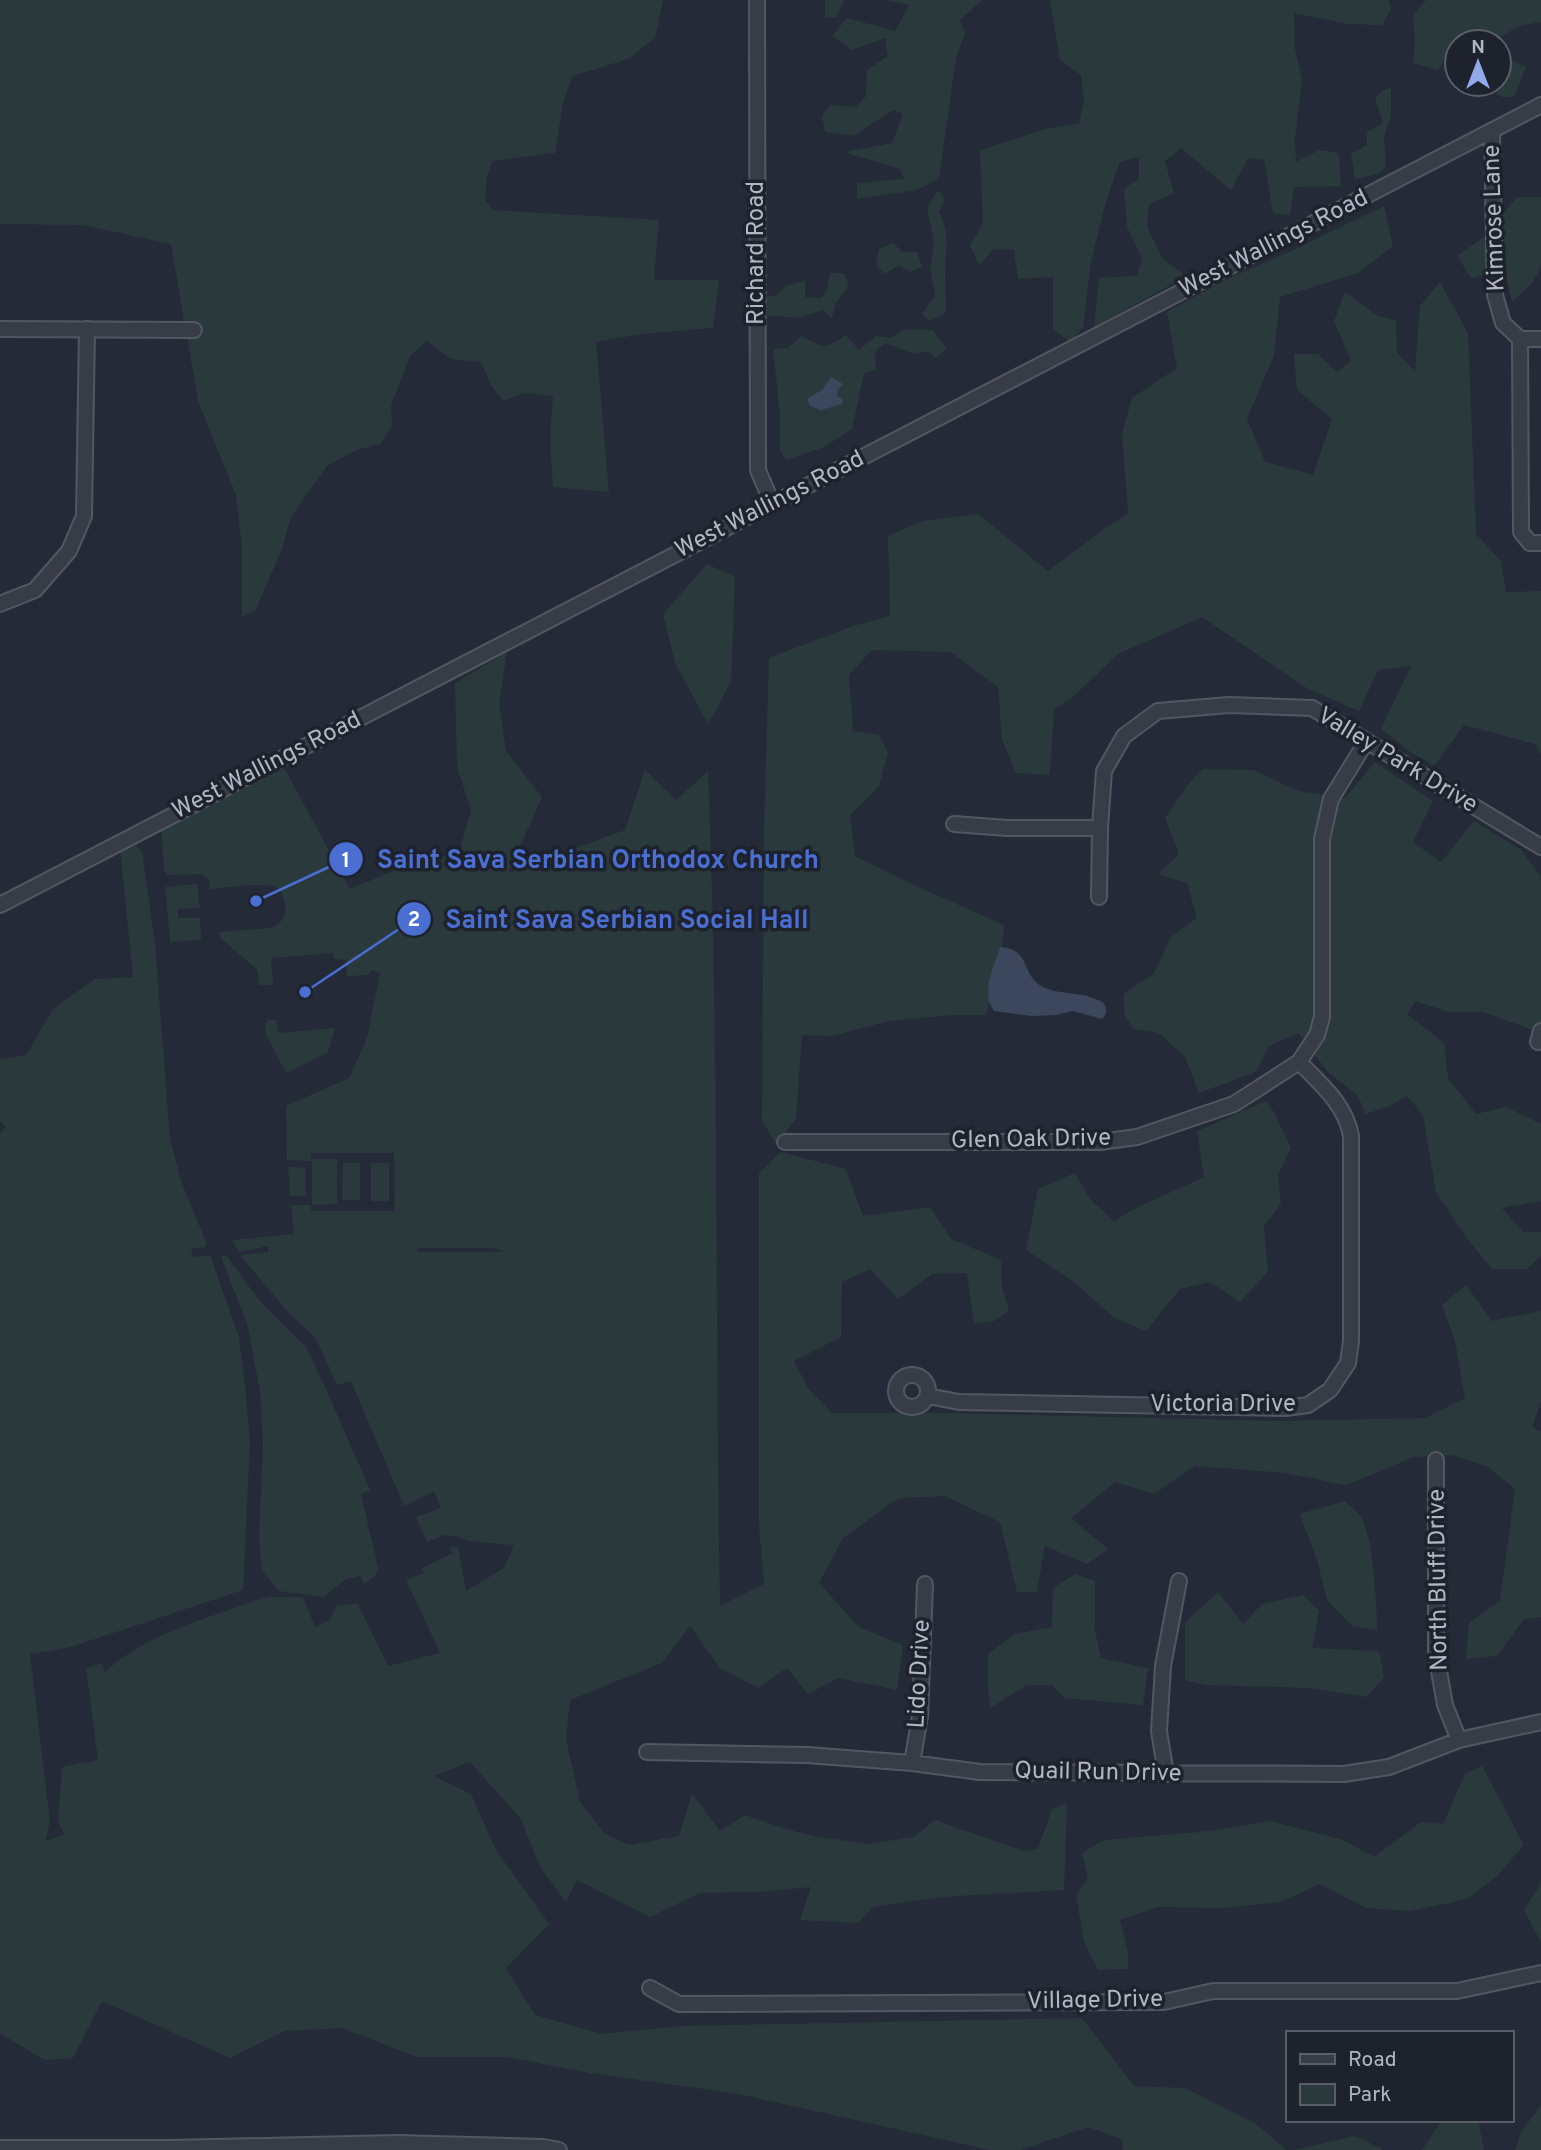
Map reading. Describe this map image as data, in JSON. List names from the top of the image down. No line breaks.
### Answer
{"streets":{"street":["Kimrose Lane","West Wallings Road","Richard Road","Valley Park Drive","Glen Oak Drive","Victoria Drive","North Bluff Drive","Lido Drive","Quail Run Drive","Village Drive"]},"crossings":[["Kimrose Lane","West Wallings Road"],["West Wallings Road","Richard Road"],["Valley Park Drive","Glen Oak Drive"],["Glen Oak Drive","Victoria Drive"],["North Bluff Drive","Quail Run Drive"],["Lido Drive","Quail Run Drive"]],"places":["Saint Sava Serbian Orthodox Church","Saint Sava Serbian Social Hall"],"legend":["Road","Park"],"north":"top"}
